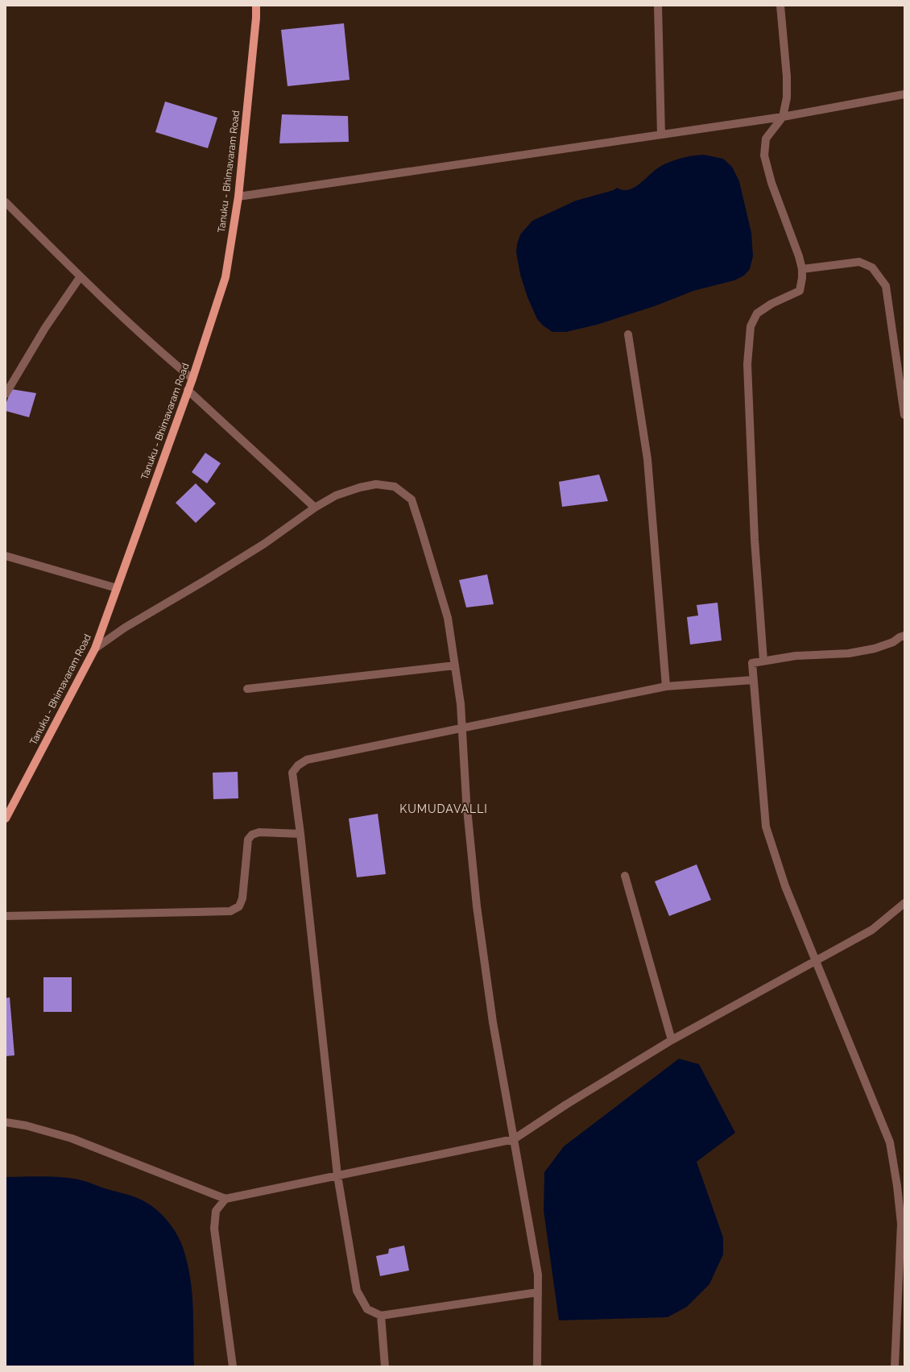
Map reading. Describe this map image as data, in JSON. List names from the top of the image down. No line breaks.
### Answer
{"streets":{"main road":["Tanuku - Bhimavaram Road"]},"districts":["KUMUDAVALLI"]}
